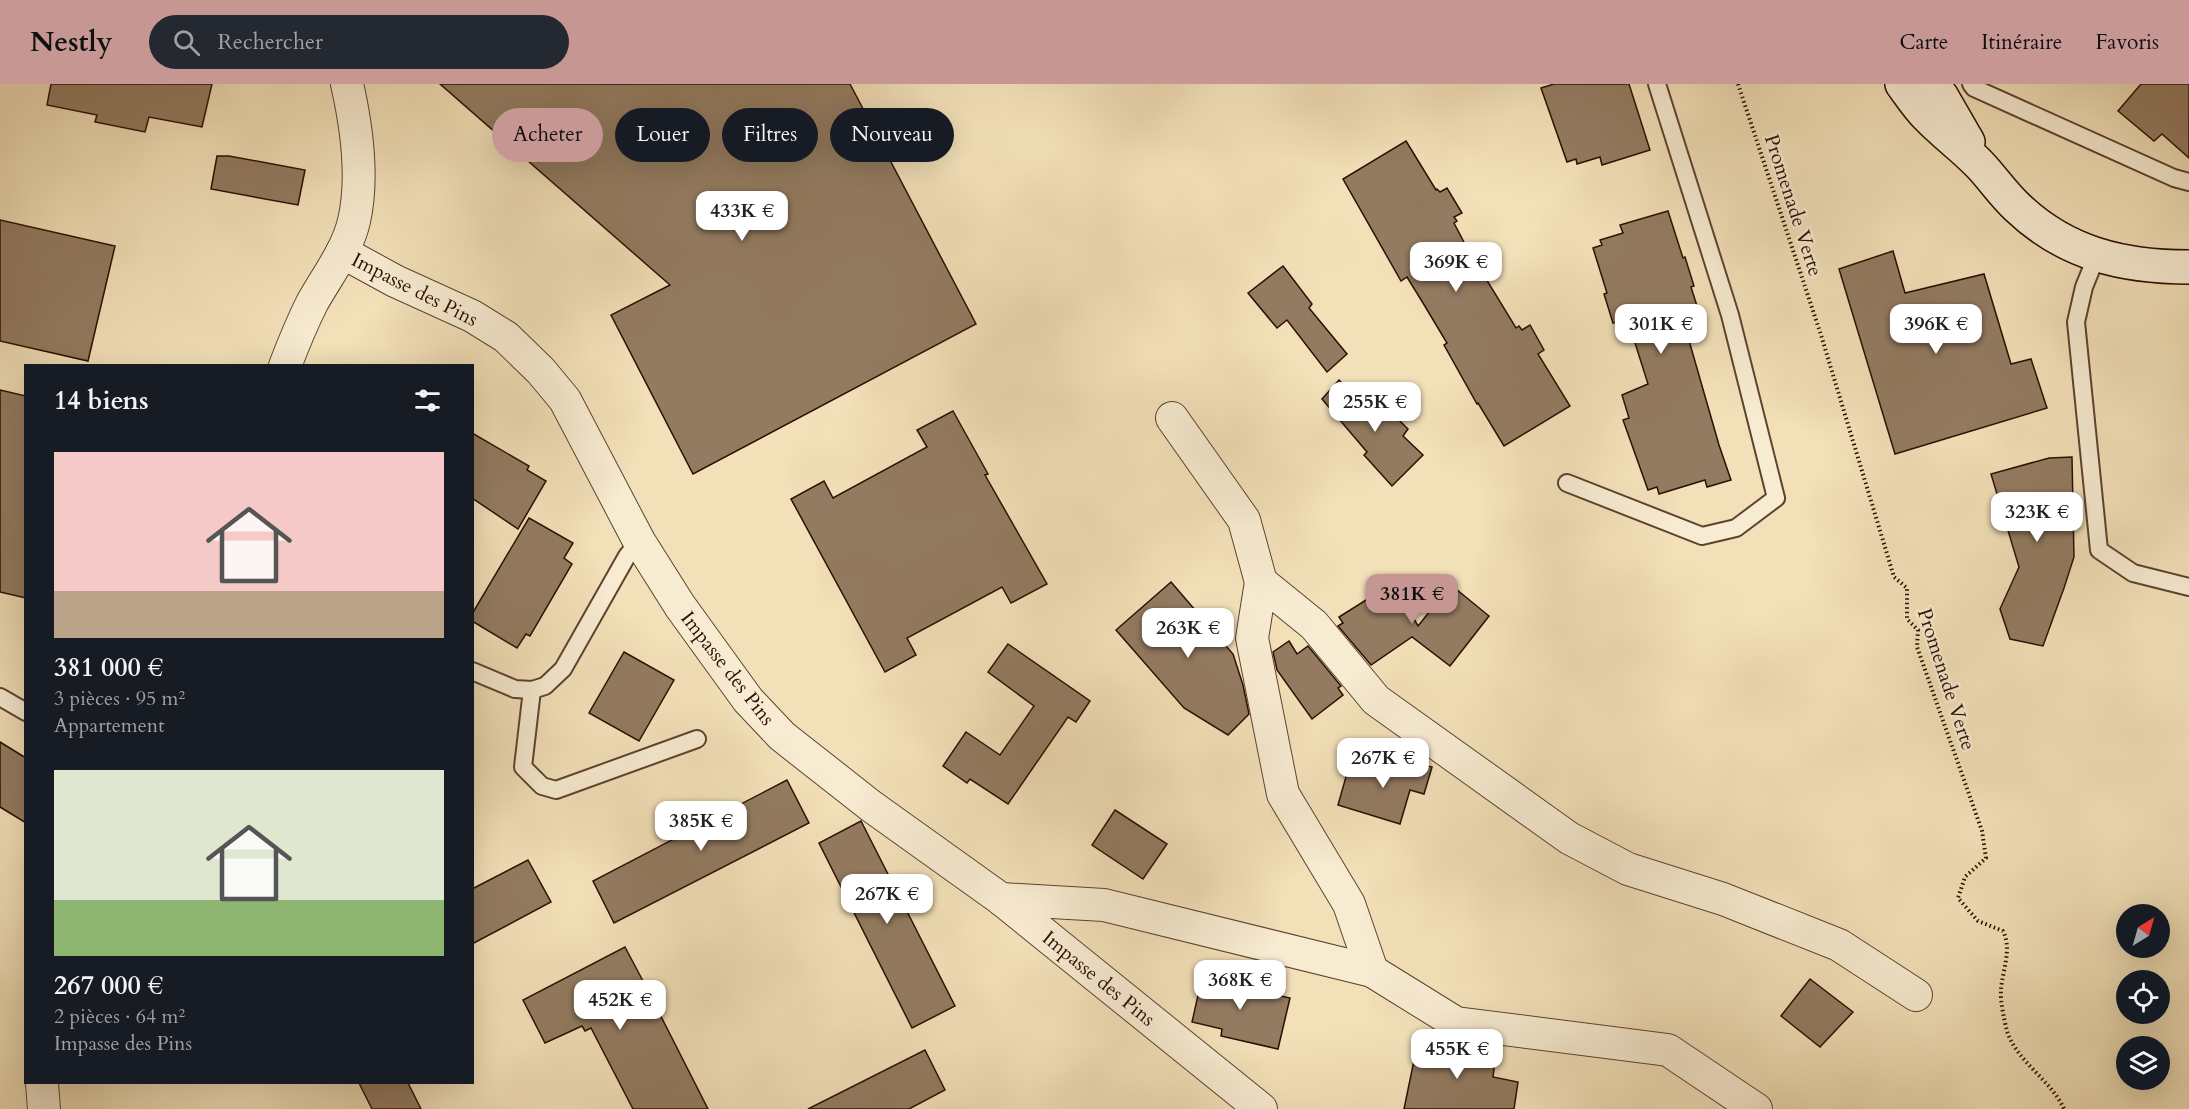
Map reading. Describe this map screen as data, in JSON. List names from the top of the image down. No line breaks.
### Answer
{"streets":{"street":["Impasse des Pins"],"path":["Promenade Verte"]},"north":"top right","page":{"header":"Nestly","search":"Rechercher","nav":["Carte","Itinéraire","Favoris"],"chip":["Acheter","Louer","Filtres","Nouveau"],"price":["433K €","369K €","301K €","396K €","255K €","323K €","381K €","263K €","267K €","385K €","267K €","368K €","452K €","455K €"],"heading":"14 biens","list":[{"name":"381 000 €","note":"3 pièces · 95 m² · Appartement"},{"name":"267 000 €","note":"2 pièces · 64 m² · Impasse des Pins"}]}}
